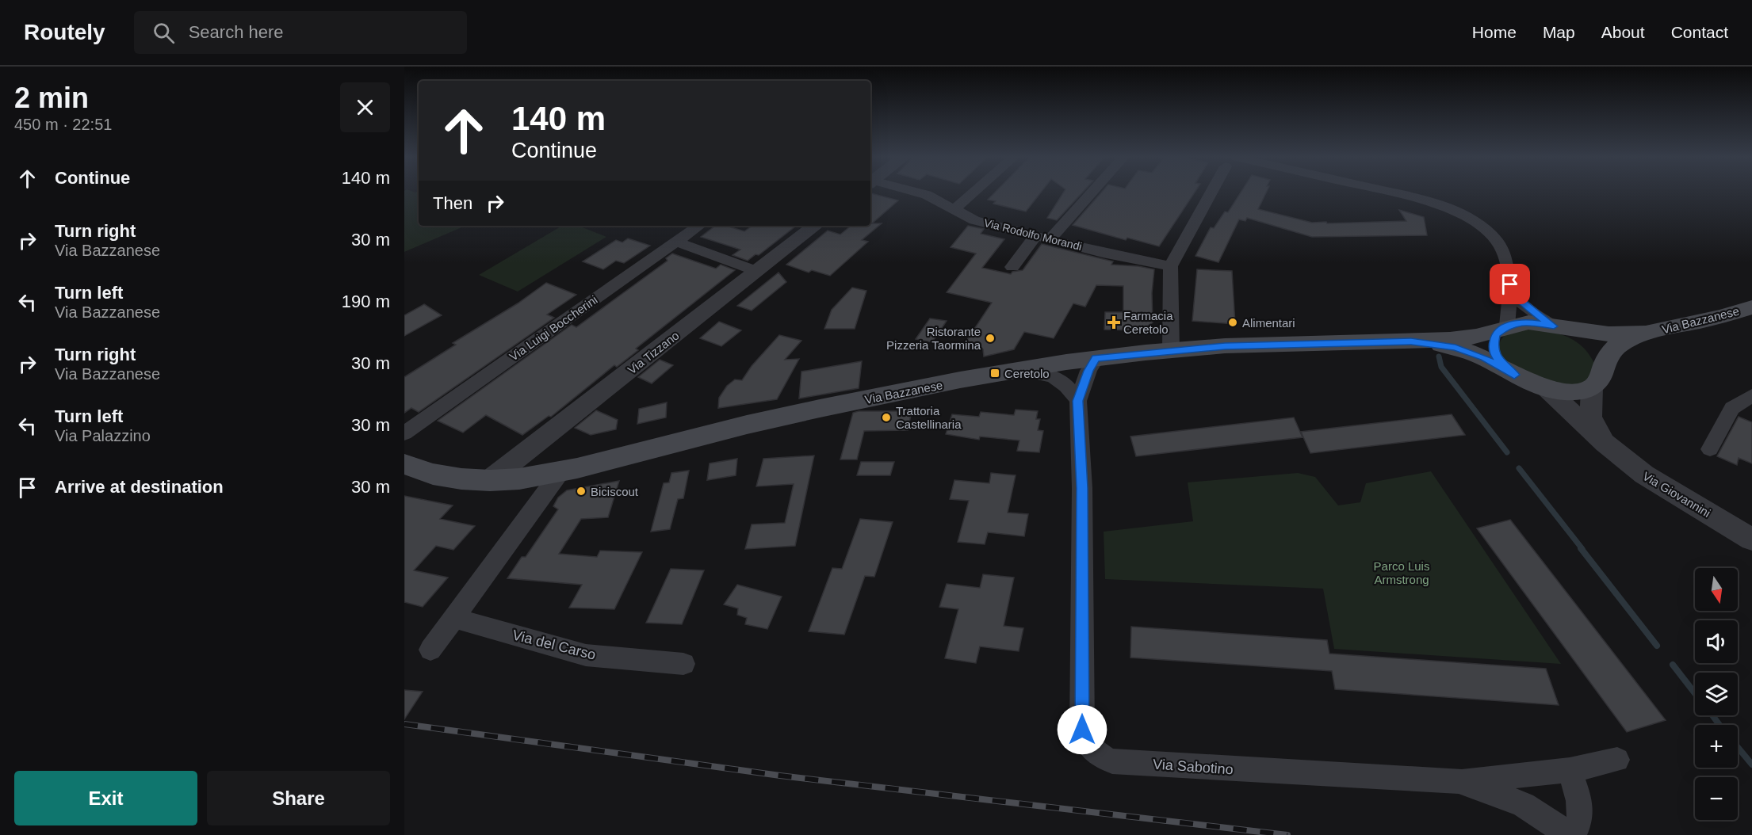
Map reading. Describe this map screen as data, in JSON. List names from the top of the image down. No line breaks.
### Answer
{"streets":{"main road":["Via Bazzanese"],"street":["Via Rodolfo Morandi","Via Luigi Boccherini","Via Tizzano","Via Giovannini","Via del Carso","Via Sabotino"]},"crossings":[["Via Bazzanese","Via Tizzano"],["Via Bazzanese","Via Giovannini"],["Via Bazzanese","Via Sabotino"]],"parks":["Parco Luis Armstrong"],"places":{"health":["Farmacia Ceretolo"],"other":["Alimentari","Ristorante Pizzeria Taormina","Trattoria Castellinaria","Biciscout"],"transit":["Ceretolo"]},"north":"bottom","page":{"header":"Routely","search":"Search here","nav":["Home","Map","About","Contact"],"heading":["2 min","450 m · 22:51"],"turn":["140 m","Continue"],"list":[{"name":"Continue","value":"140 m"},{"name":"Turn right","note":"Via Bazzanese","value":"30 m"},{"name":"Turn left","note":"Via Bazzanese","value":"190 m"},{"name":"Turn right","note":"Via Bazzanese","value":"30 m"},{"name":"Turn left","note":"Via Palazzino","value":"30 m"},{"name":"Arrive at destination","value":"30 m"}],"then":"Then","map_buttons":["+","−"],"buttons":["Exit","Share"]}}
